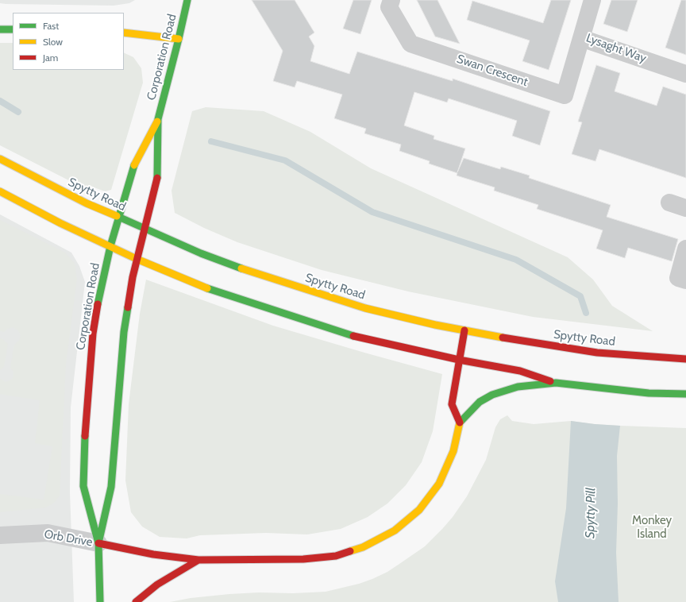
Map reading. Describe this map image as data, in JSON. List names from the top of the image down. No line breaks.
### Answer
{"streets":{"main road":["Corporation Road","Spytty Road"],"street":["Lysaght Way","Swan Crescent","Orb Drive"]},"crossings":[["Lysaght Way","Swan Crescent"],["Corporation Road","Spytty Road"],["Corporation Road","Orb Drive"]],"water":["Spytty Pill"],"parks":["Monkey Island"],"legend":["Fast","Slow","Jam"]}
